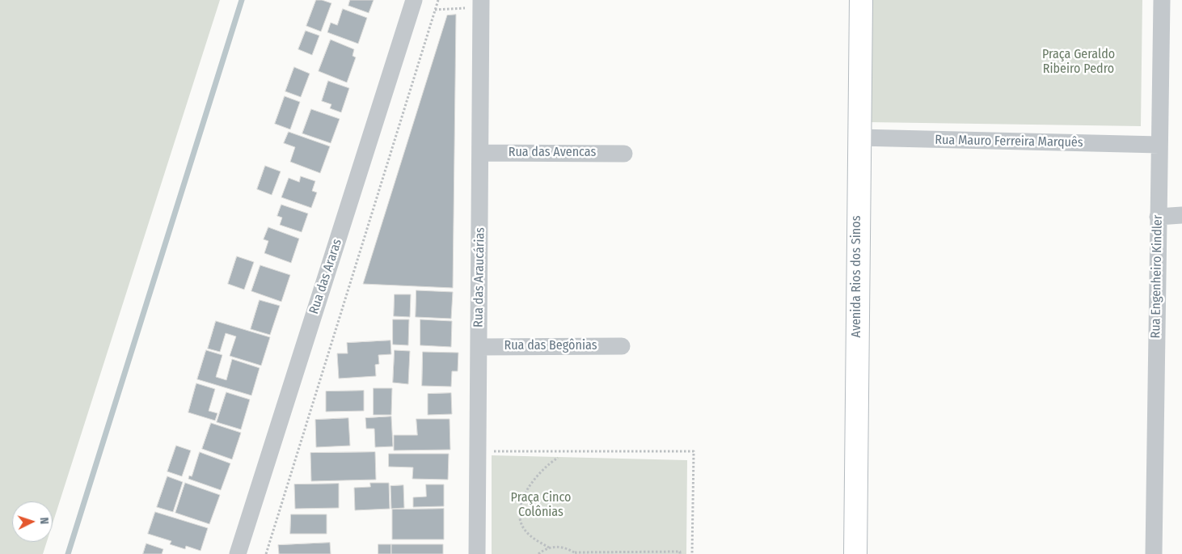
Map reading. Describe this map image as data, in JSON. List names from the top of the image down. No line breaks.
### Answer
{"streets":{"street":["Rua Mauro Ferreira Marquês","Rua das Avencas","Rua das Araras","Avenida Rios dos Sinos","Rua Engenheiro Kindler","Rua das Araucárias","Rua das Begônias"]},"crossings":[["Rua Mauro Ferreira Marquês","Avenida Rios dos Sinos"],["Rua Mauro Ferreira Marquês","Rua Engenheiro Kindler"],["Rua das Avencas","Rua das Araucárias"],["Rua das Araucárias","Rua das Begônias"]],"parks":["Praça Geraldo Ribeiro Pedro","Praça Cinco Colônias"],"north":"right"}
